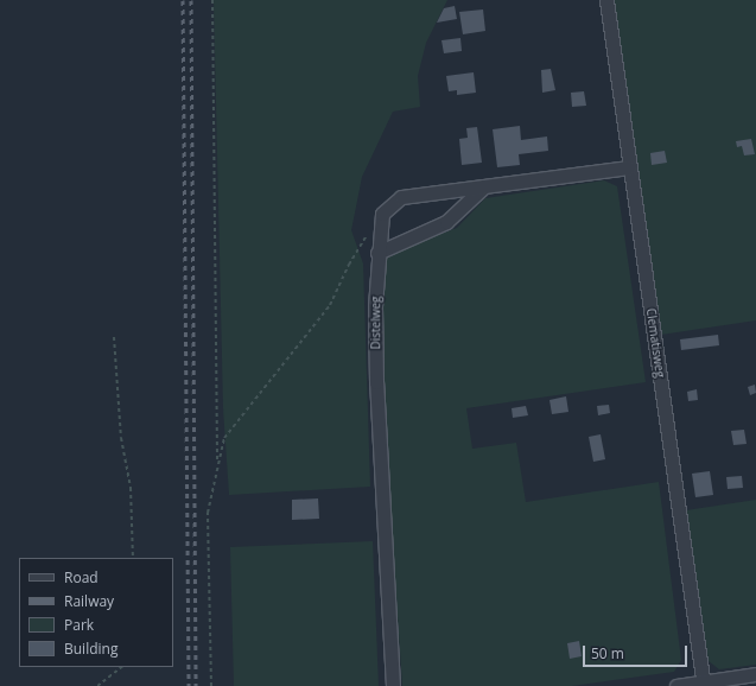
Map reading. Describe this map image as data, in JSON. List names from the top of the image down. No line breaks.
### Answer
{"streets":{"street":["Distelweg","Clematisweg"]},"crossings":[["Distelweg","Clematisweg"]],"legend":["Road","Railway","Park","Building"],"scale_bar":"50 m"}
